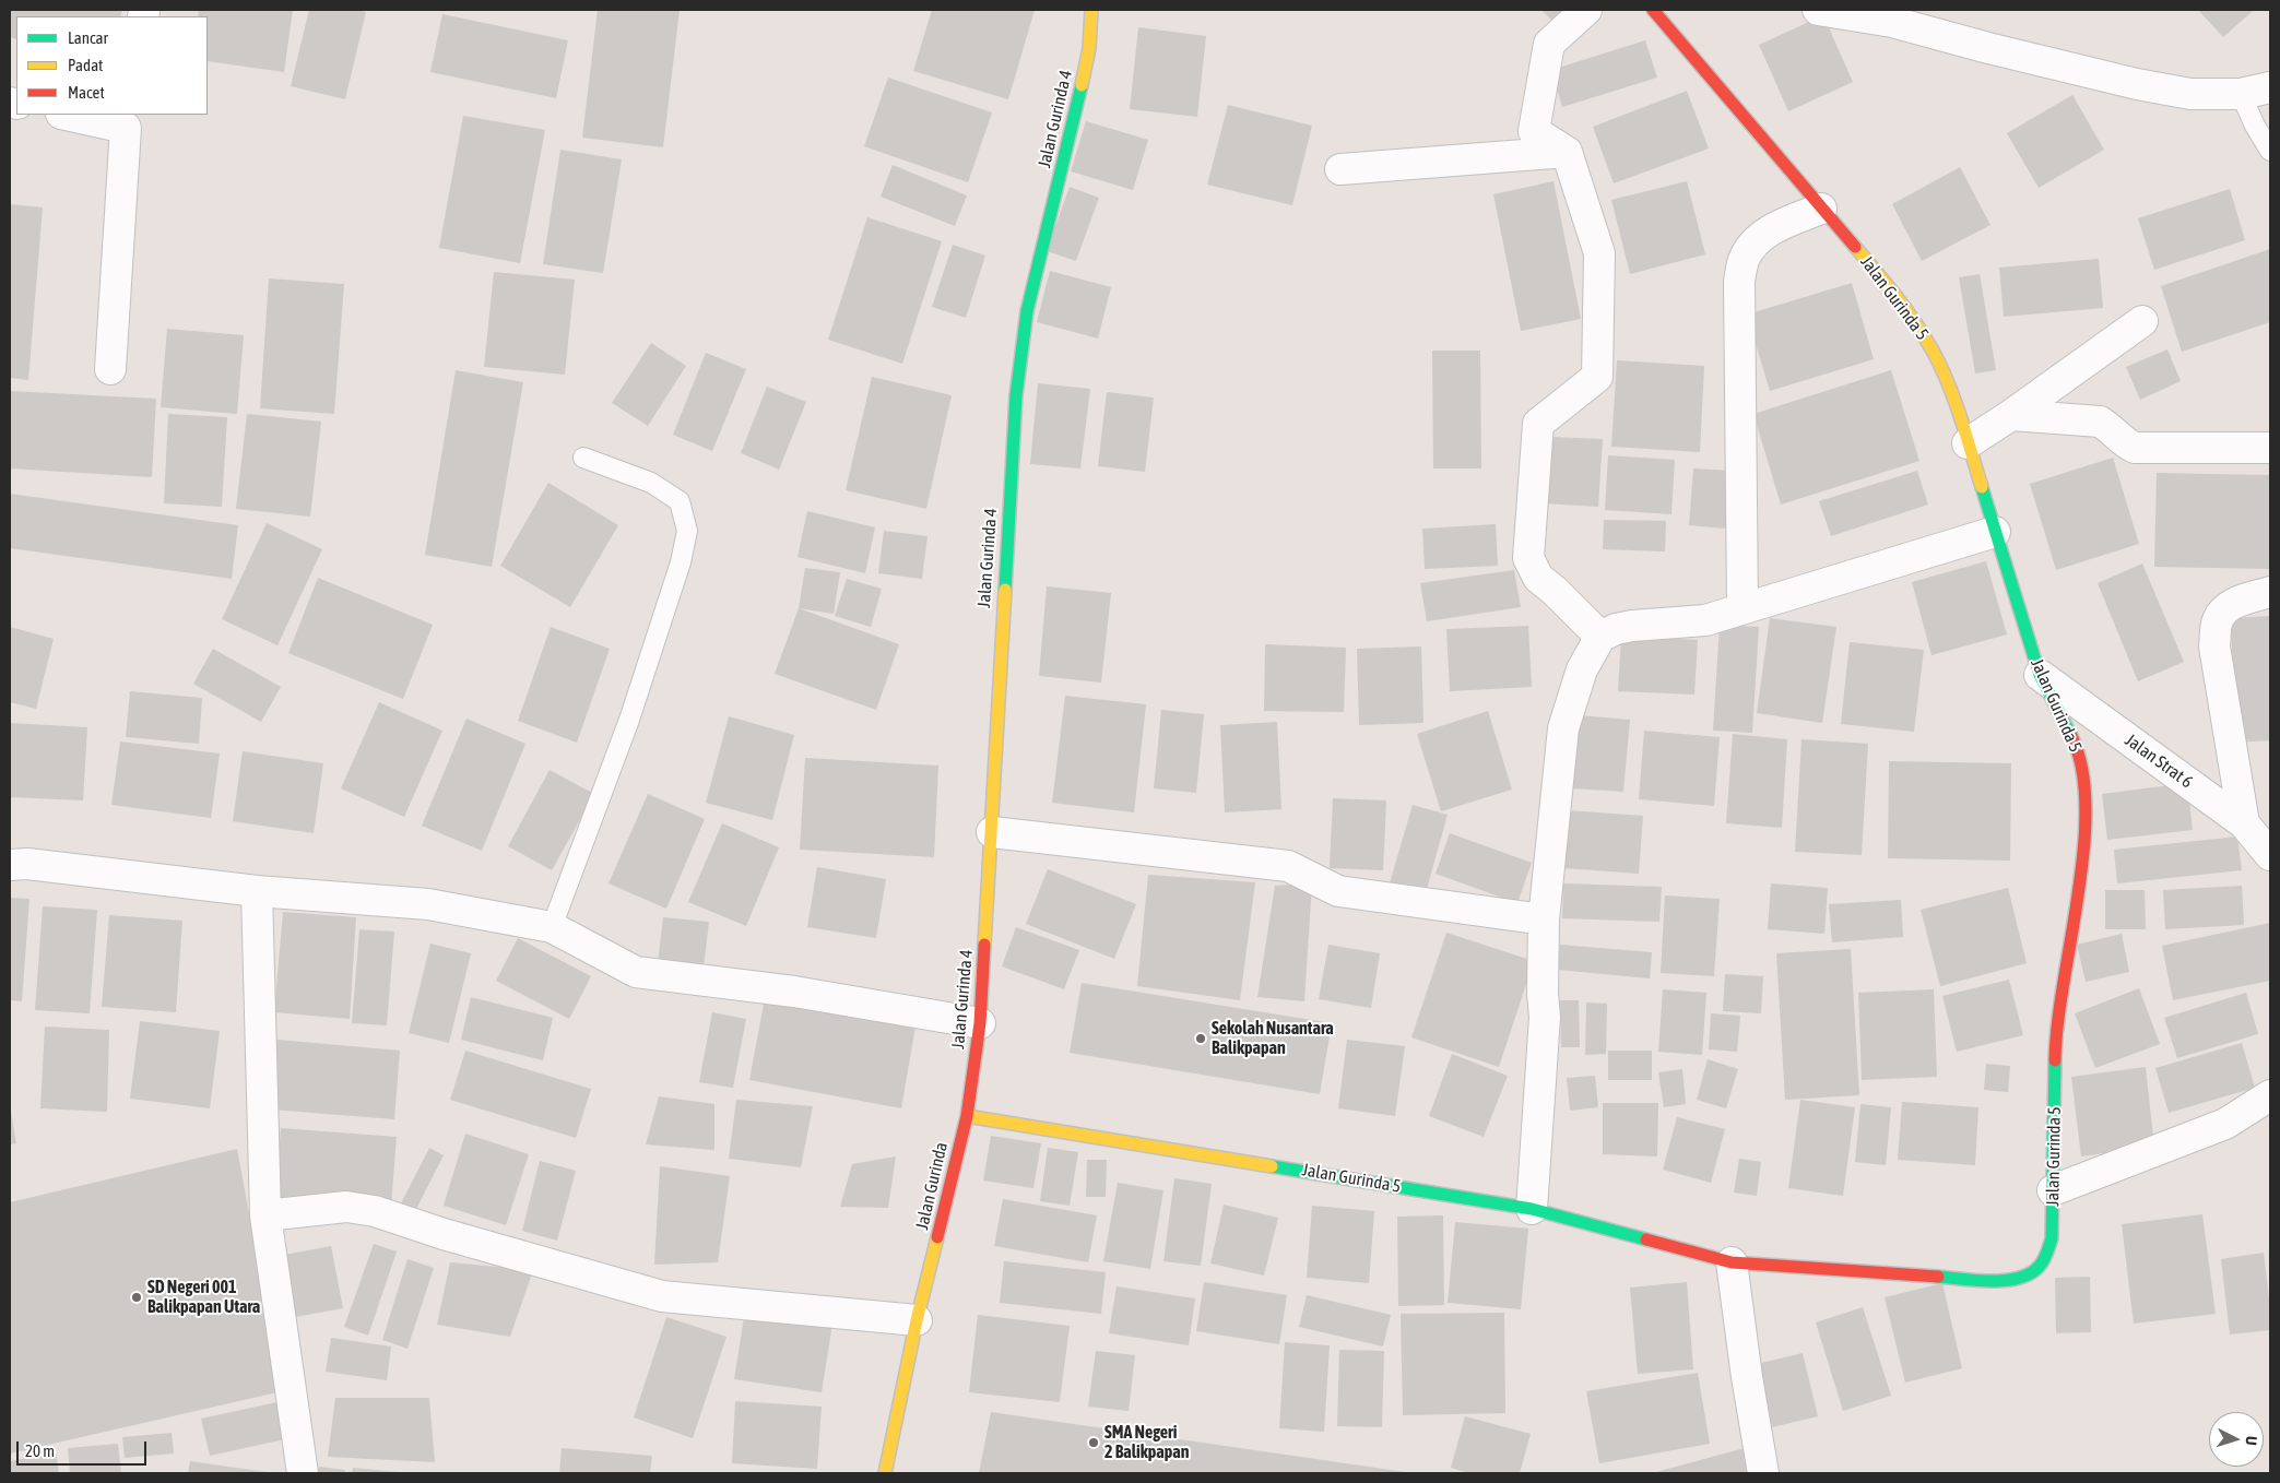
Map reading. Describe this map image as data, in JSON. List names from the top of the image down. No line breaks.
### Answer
{"streets":{"street":["Jalan Gurinda 4","Jalan Gurinda 5","Jalan Strat 6","Jalan Gurinda"]},"crossings":[["Jalan Gurinda 4","Jalan Gurinda 5"],["Jalan Gurinda 4","Jalan Gurinda"],["Jalan Gurinda 5","Jalan Strat 6"],["Jalan Gurinda 5","Jalan Gurinda"]],"places":["Sekolah Nusantara Balikpapan","SD Negeri 001 Balikpapan Utara","SMA Negeri 2 Balikpapan"],"legend":["Lancar","Padat","Macet"],"scale_bar":"20 m","north":"right"}
